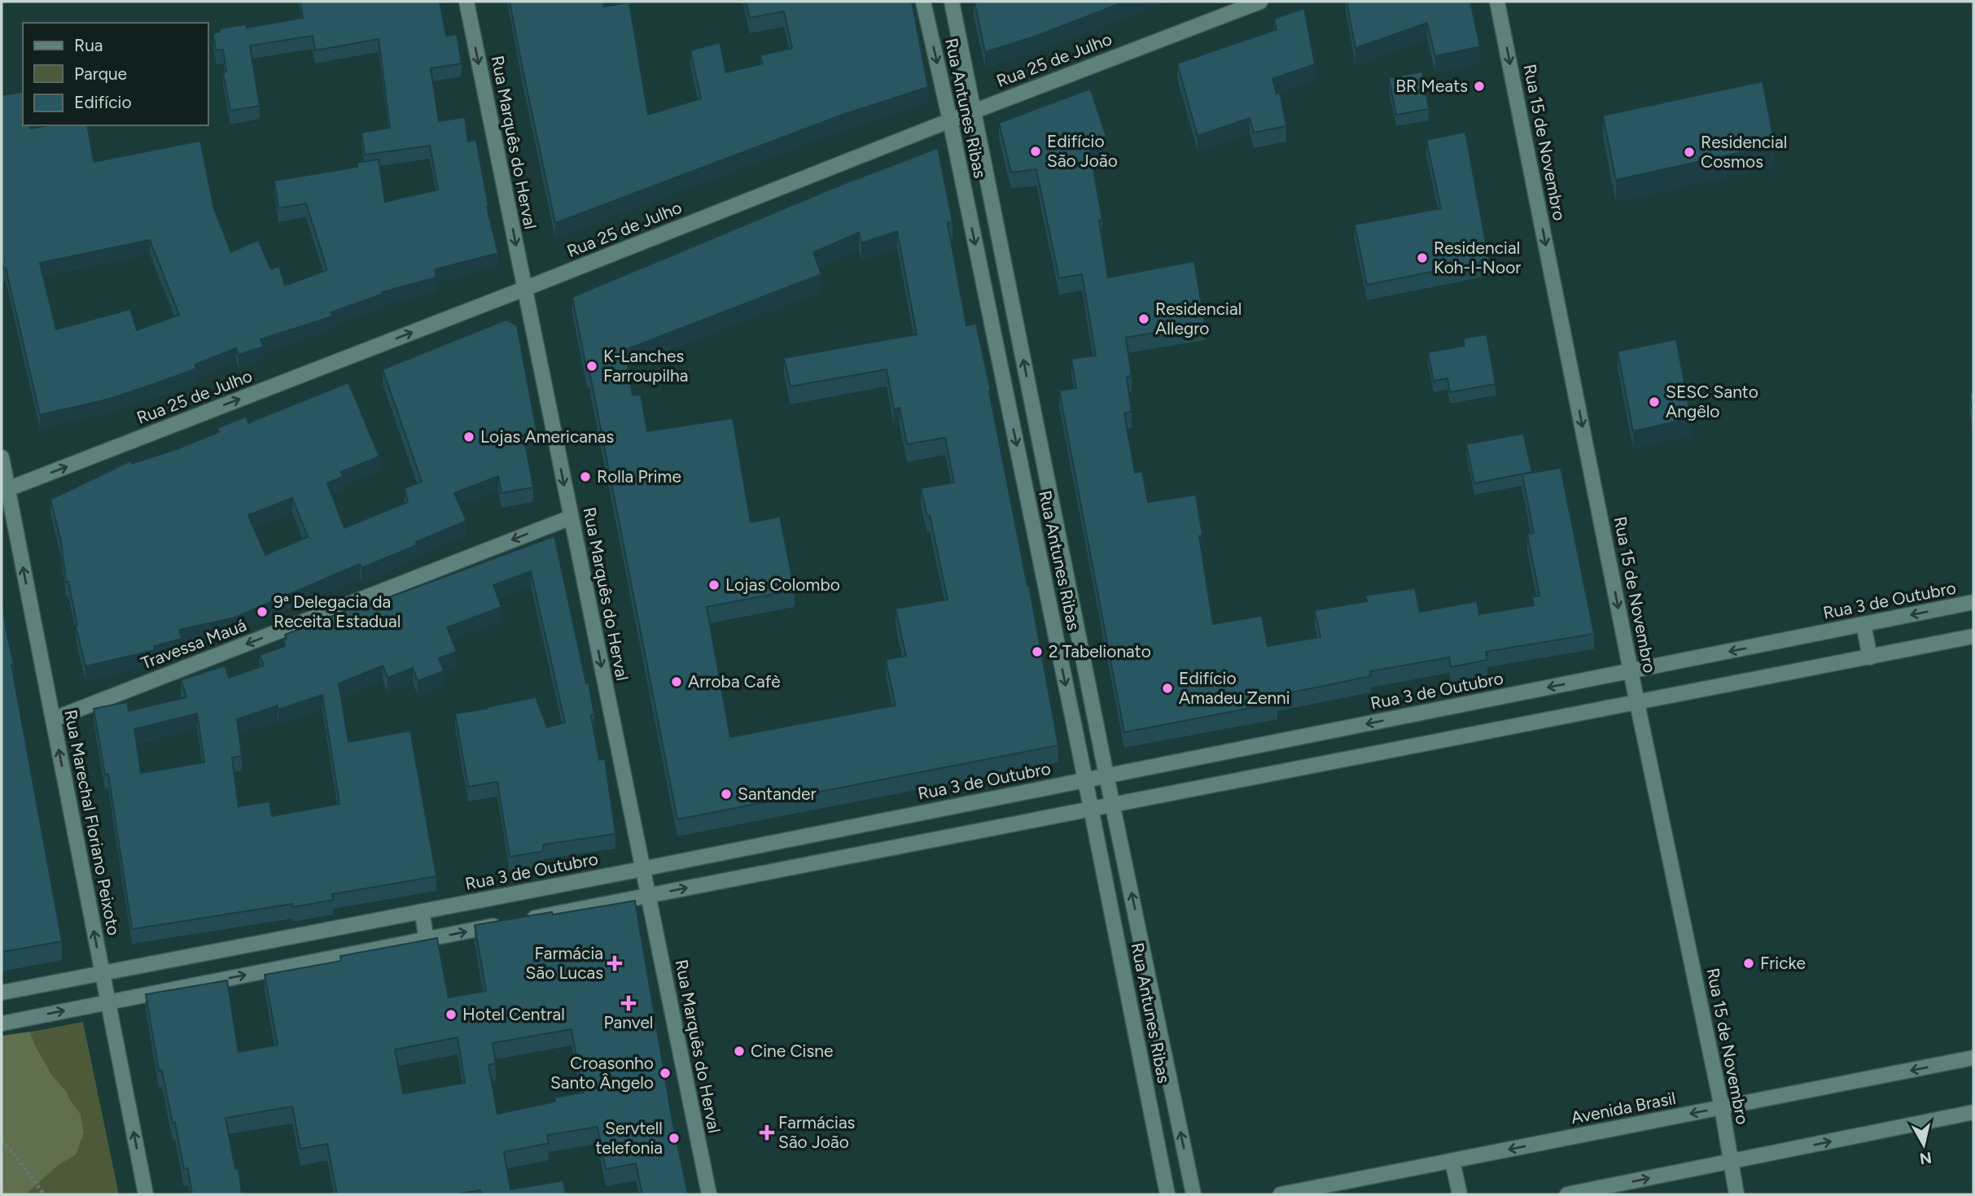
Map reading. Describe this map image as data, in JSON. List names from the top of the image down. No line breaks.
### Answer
{"streets":{"street":["Rua 25 de Julho","Rua Antunes Ribas","Rua Marquês do Herval","Rua 15 de Novembro","Rua 3 de Outubro","Travessa Mauá","Rua Marechal Floriano Peixoto","Avenida Brasil"]},"crossings":[["Rua 25 de Julho","Rua Antunes Ribas"],["Rua 25 de Julho","Rua Marquês do Herval"],["Rua 25 de Julho","Rua Marechal Floriano Peixoto"],["Rua Antunes Ribas","Rua 3 de Outubro"],["Rua Marquês do Herval","Rua 3 de Outubro"],["Rua Marquês do Herval","Travessa Mauá"],["Rua 15 de Novembro","Rua 3 de Outubro"],["Rua 15 de Novembro","Avenida Brasil"],["Rua 3 de Outubro","Rua Marechal Floriano Peixoto"],["Travessa Mauá","Rua Marechal Floriano Peixoto"]],"one_way":["Rua 25 de Julho","Rua Marquês do Herval","Rua 15 de Novembro","Travessa Mauá","Rua Marechal Floriano Peixoto"],"places":{"other":["BR Meats","Edifício São João","Residencial Cosmos","Residencial Koh-I-Noor","Residencial Allegro","K-Lanches Farroupilha","SESC Santo Angêlo","Lojas Americanas","Rolla Prime","Lojas Colombo","9ª Delegacia da Receita Estadual","2 Tabelionato","Arroba Cafè","Edifício Amadeu Zenni","Santander","Fricke","Hotel Central","Cine Cisne","Croasonho Santo Ângelo","Servtell telefonia"],"health":["Farmácia São Lucas","Panvel","Farmácias São João"]},"legend":["Rua","Parque","Edifício"],"north":"bottom"}
